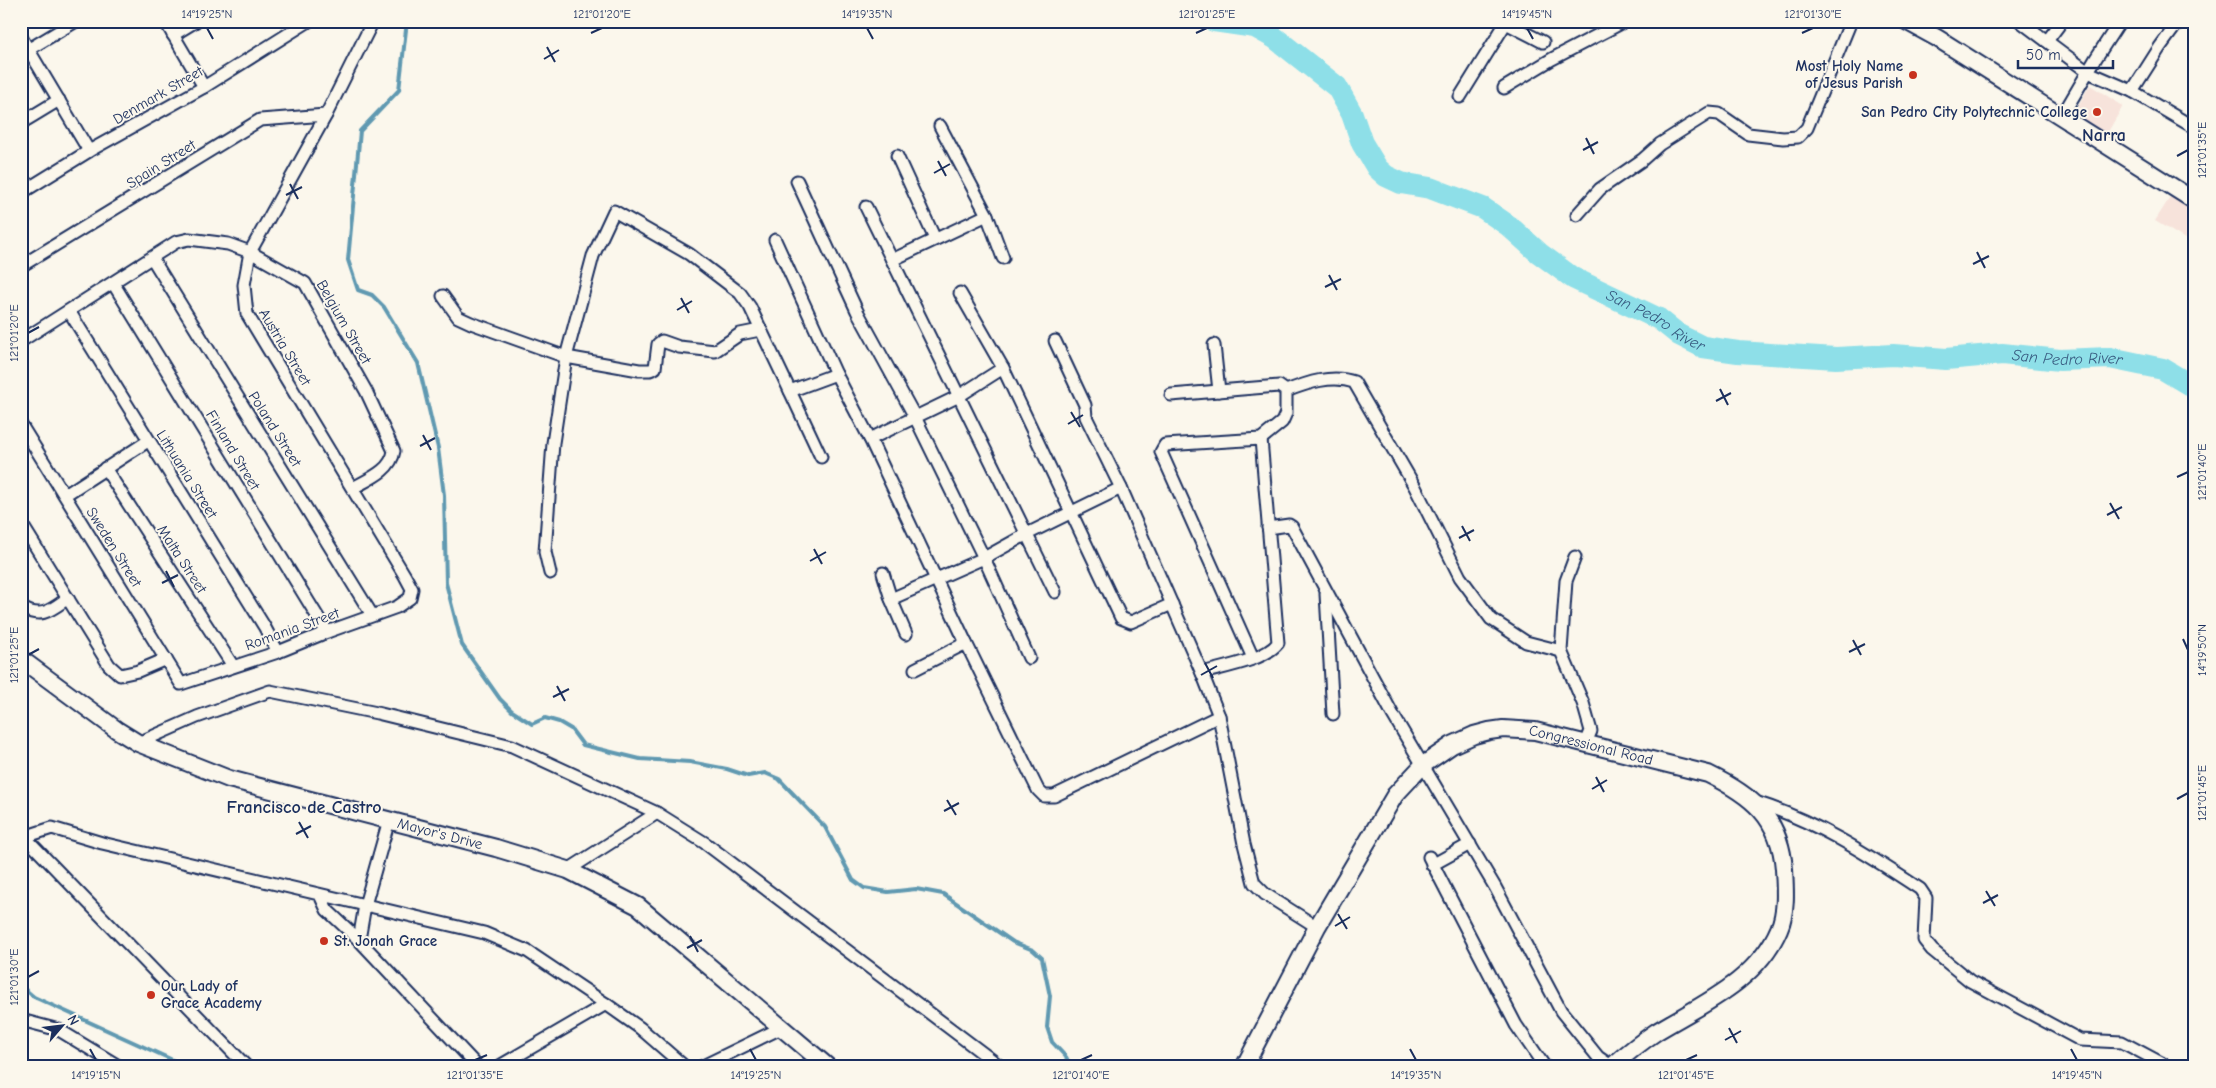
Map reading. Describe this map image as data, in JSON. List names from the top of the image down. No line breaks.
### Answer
{"streets":{"street":["Denmark Street","Spain Street","Belgium Street","Austria Street","Poland Street","Finland Street","Lithuania Street","Sweden Street","Malta Street","Romania Street","Congressional Road","Mayor's Drive"]},"crossings":[["Spain Street","Austria Street"],["Belgium Street","Austria Street"],["Belgium Street","Poland Street"],["Belgium Street","Finland Street"],["Belgium Street","Lithuania Street"],["Austria Street","Romania Street"],["Poland Street","Romania Street"],["Finland Street","Romania Street"],["Lithuania Street","Romania Street"],["Sweden Street","Romania Street"],["Malta Street","Romania Street"]],"districts":["Narra","Francisco de Castro"],"water":["San Pedro River"],"places":["Most Holy Name of Jesus Parish","San Pedro City Polytechnic College","St. Jonah Grace","Our Lady of Grace Academy"],"scale_bar":"50 m","north":"top right","coordinates":["14°19'25\"N","121°01'20\"E","14°19'35\"N","121°01'25\"E","14°19'45\"N","121°01'30\"E","121°01'35\"E","121°01'40\"E","14°19'50\"N","121°01'45\"E","14°19'15\"N"]}
